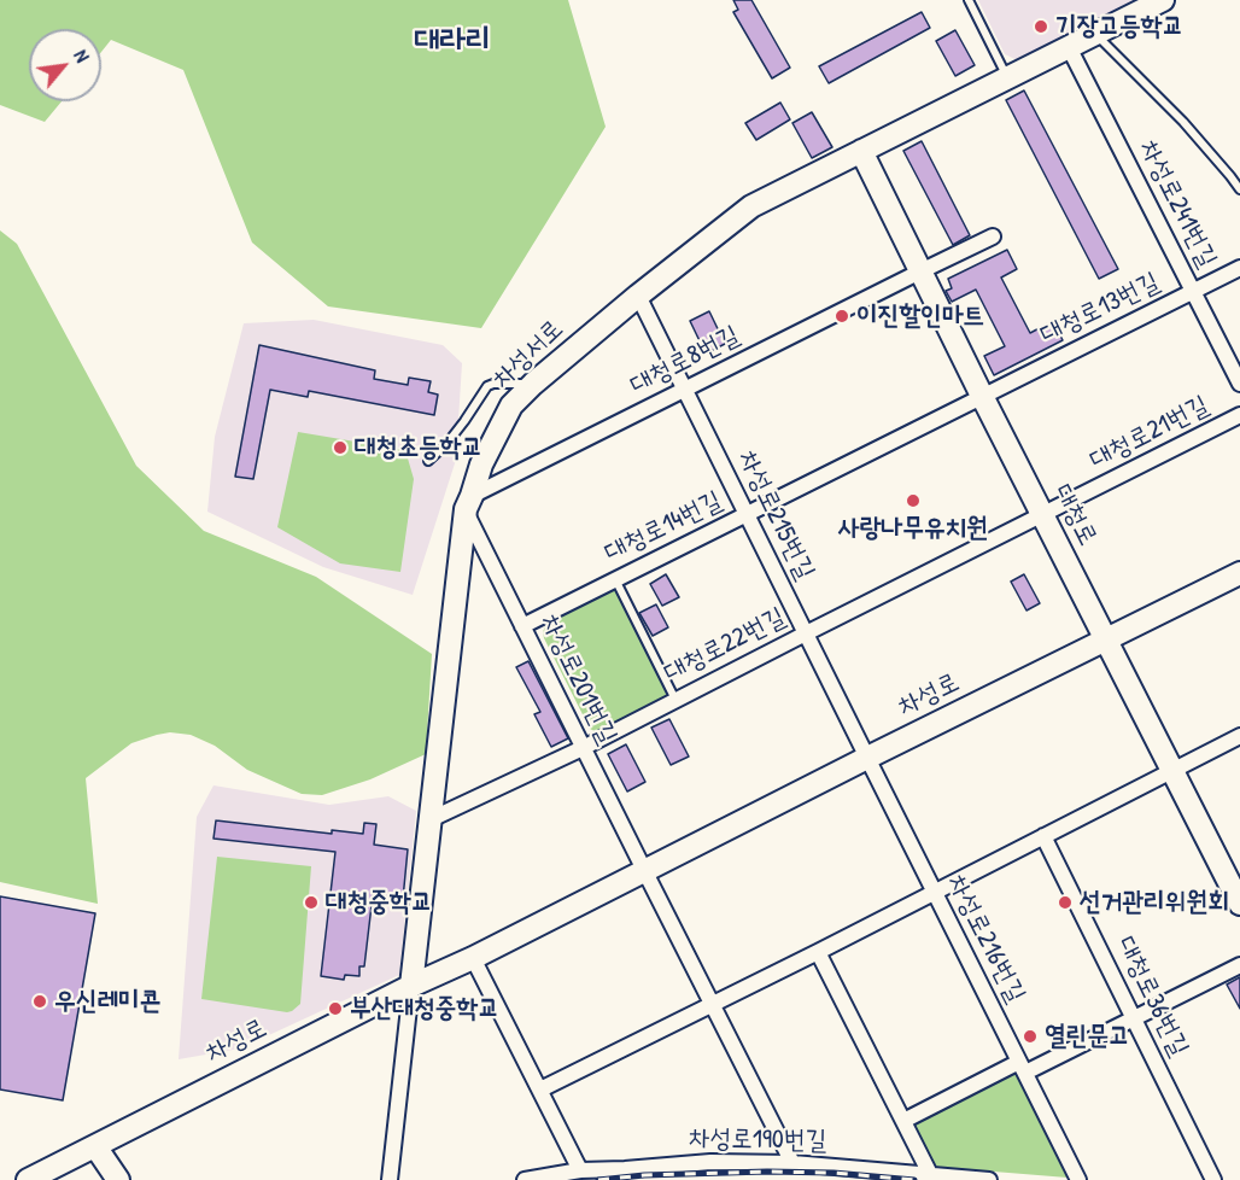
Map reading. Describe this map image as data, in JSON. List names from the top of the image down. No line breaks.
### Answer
{"streets":{"street":["차성로241번길","대청로13번길","차성서로","대청로8번길","대청로21번길","차성로215번길","대청로","대청로14번길","대청로22번길","차성로201번길","차성로","차성로216번길","대청로36번길","차성로190번길"]},"crossings":[["차성로241번길","대청로13번길"],["차성로241번길","차성서로"],["대청로13번길","대청로"],["대청로13번길","대청로14번길"],["차성서로","대청로8번길"],["차성서로","차성로215번길"],["차성서로","대청로"],["차성서로","대청로22번길"],["차성서로","차성로201번길"],["차성서로","차성로"],["대청로8번길","차성로215번길"],["대청로8번길","대청로"],["대청로8번길","차성로201번길"],["대청로21번길","대청로"],["대청로21번길","대청로22번길"],["차성로215번길","대청로14번길"],["차성로215번길","대청로22번길"],["차성로215번길","차성로"],["차성로215번길","차성로216번길"],["대청로","대청로14번길"],["대청로","대청로22번길"],["대청로","차성로"],["대청로14번길","차성로201번길"],["대청로22번길","차성로201번길"],["차성로201번길","차성로"],["차성로","차성로216번길"]],"districts":["대라리"],"places":["기장고등학교","이진할인마트","대청초등학교","사랑나무유치원","대청중학교","선거관리위원회","우신레미콘","부산대청중학교","열린문고"],"north":"top right"}
